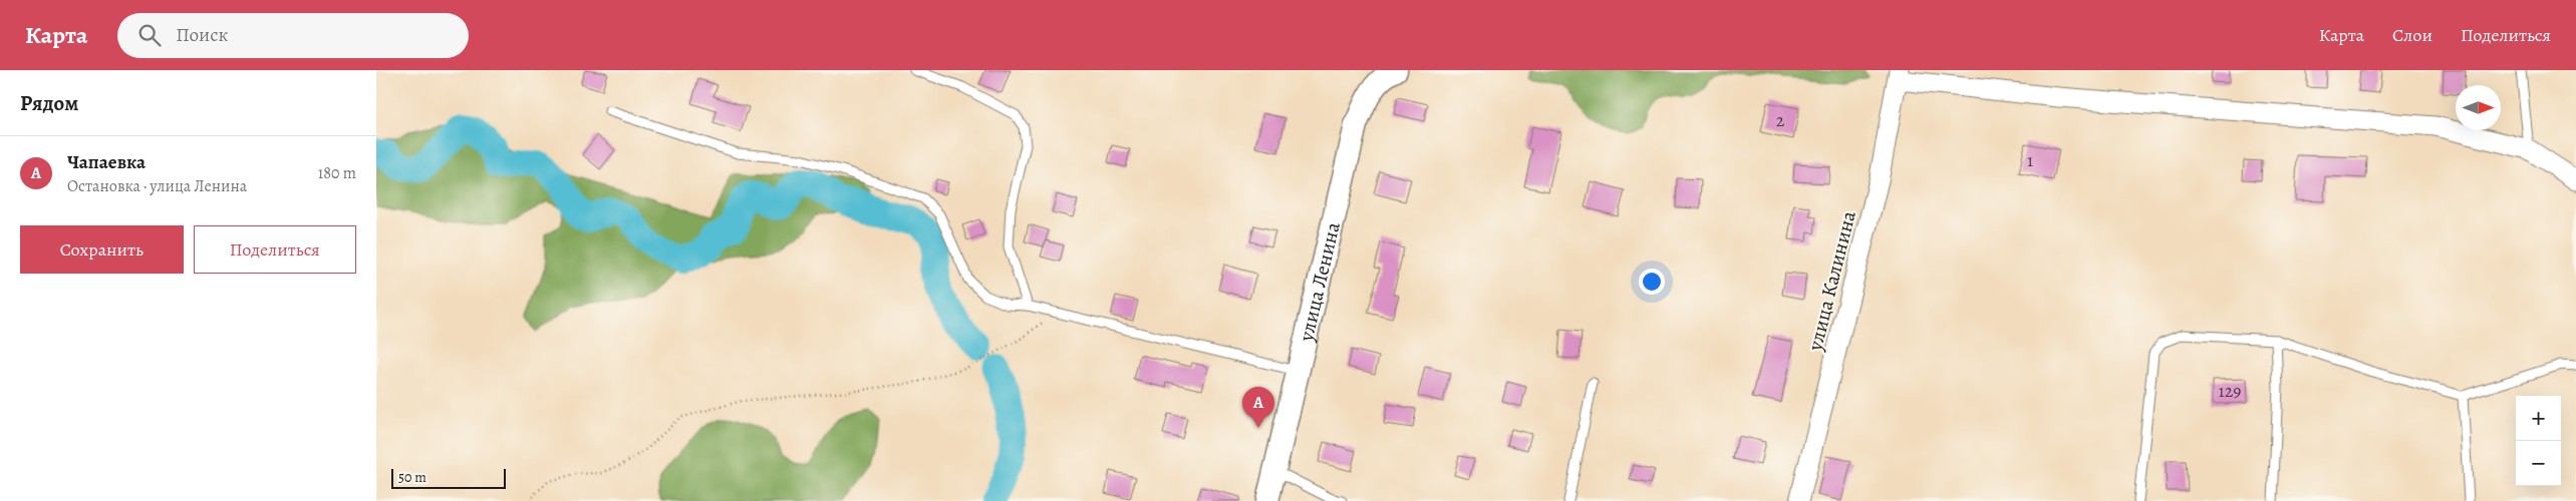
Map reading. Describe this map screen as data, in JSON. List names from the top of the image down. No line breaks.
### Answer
{"streets":{"street":["улица Ленина","улица Калинина"]},"house_numbers":["2","1","129"],"scale_bar":"50 m","north":"right","page":{"header":"Карта","search":"Поиск","nav":["Карта","Слои","Поделиться"],"heading":"Рядом","list":[{"mark":"A","name":"Чапаевка","note":"Остановка · улица Ленина","value":"180 m"}],"buttons":["Сохранить","Поделиться"],"pins":"A","map_buttons":["+","−"],"scale":"50 m"}}
